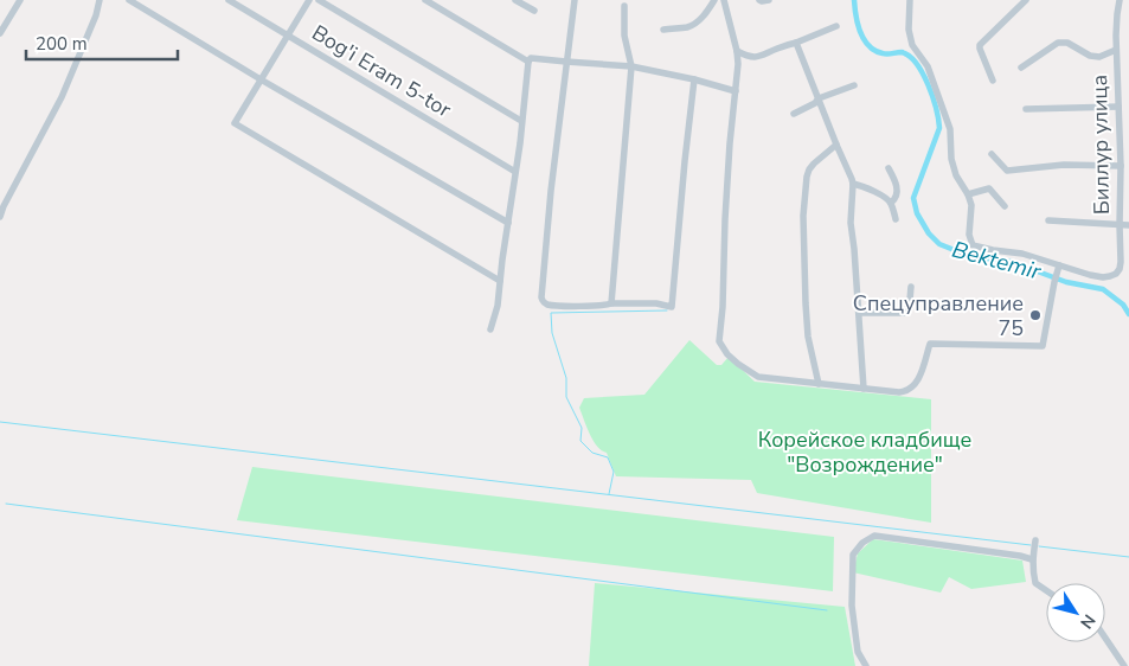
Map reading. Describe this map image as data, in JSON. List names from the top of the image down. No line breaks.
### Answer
{"streets":{"street":["Bog'i Eram 5-tor","Биллур улица"]},"water":["Bektemir"],"parks":["Корейское кладбище \"Возрождение\""],"places":["Спецуправление 75"],"scale_bar":"200 m","north":"bottom right"}
